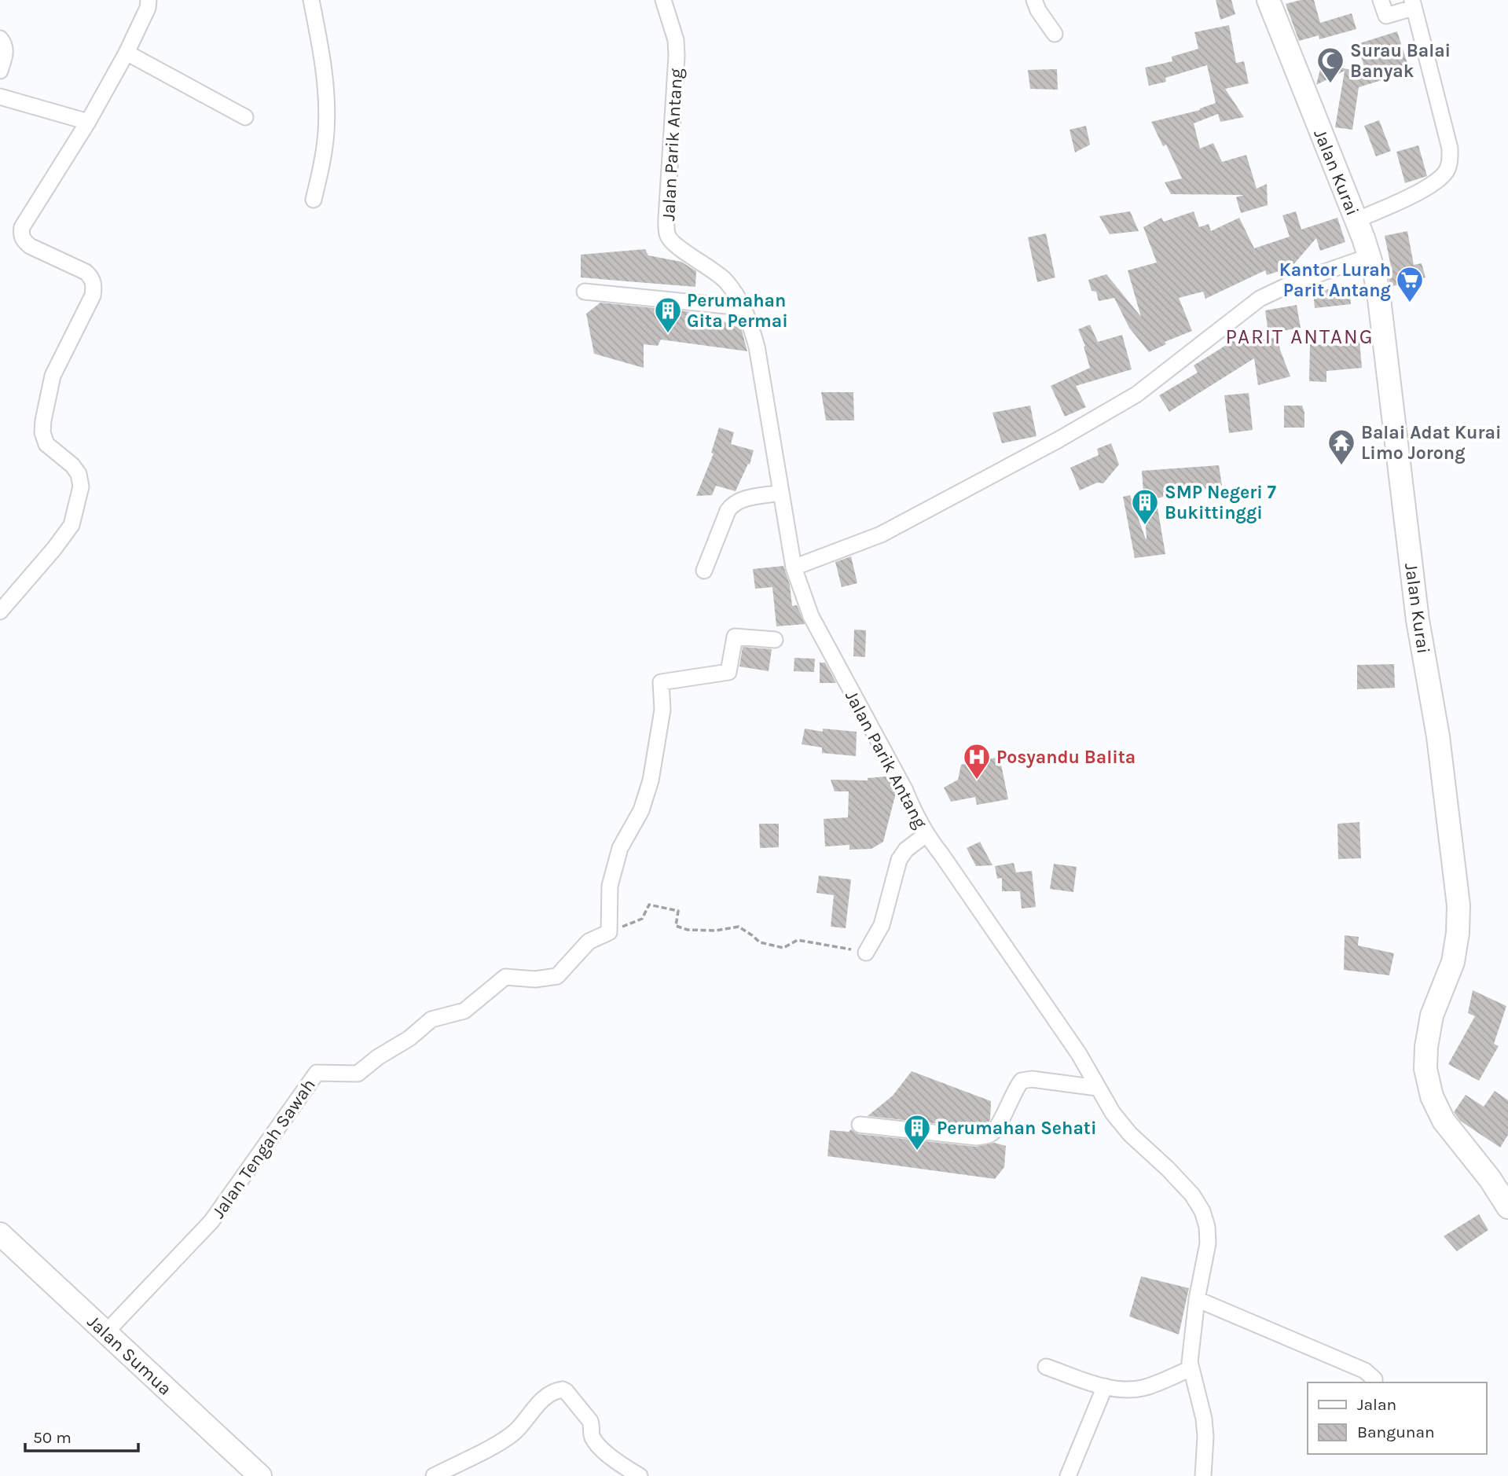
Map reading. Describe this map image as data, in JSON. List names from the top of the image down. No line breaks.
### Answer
{"streets":{"street":["Jalan Parik Antang","Jalan Kurai","Jalan Tengah Sawah","Jalan Sumua"]},"crossings":[["Jalan Tengah Sawah","Jalan Sumua"]],"districts":["PARIT ANTANG"],"places":{"mosque":["Surau Balai Banyak"],"supermarket":["Kantor Lurah Parit Antang"],"building":["Perumahan Gita Permai","SMP Negeri 7 Bukittinggi","Perumahan Sehati"],"temple":["Balai Adat Kurai Limo Jorong"],"hospital":["Posyandu Balita"]},"legend":["Jalan","Bangunan"],"scale_bar":"50 m"}
